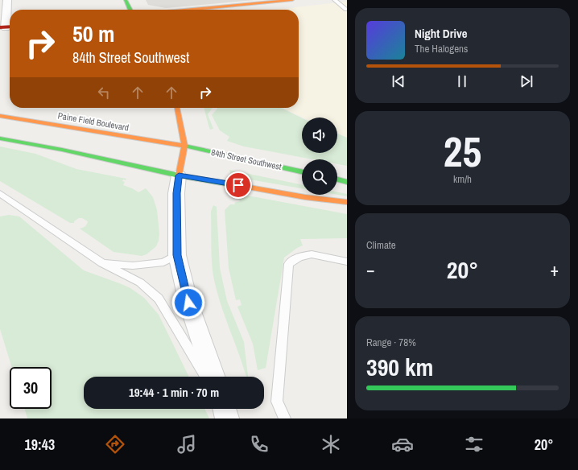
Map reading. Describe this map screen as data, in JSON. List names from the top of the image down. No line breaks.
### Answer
{"streets":{"main road":["Paine Field Boulevard","84th Street Southwest"]},"crossings":[["Paine Field Boulevard","84th Street Southwest"]],"page":{"turn":["50 m","84th Street Southwest"],"song":["Night Drive","The Halogens"],"tile":[["25","km/h"],"Climate",["Range · 78%","390 km"]],"heat":["−","20°","+"],"limit":"30","trip":"19:44 · 1 min · 70 m","tabs":["19:43","20°"]}}
